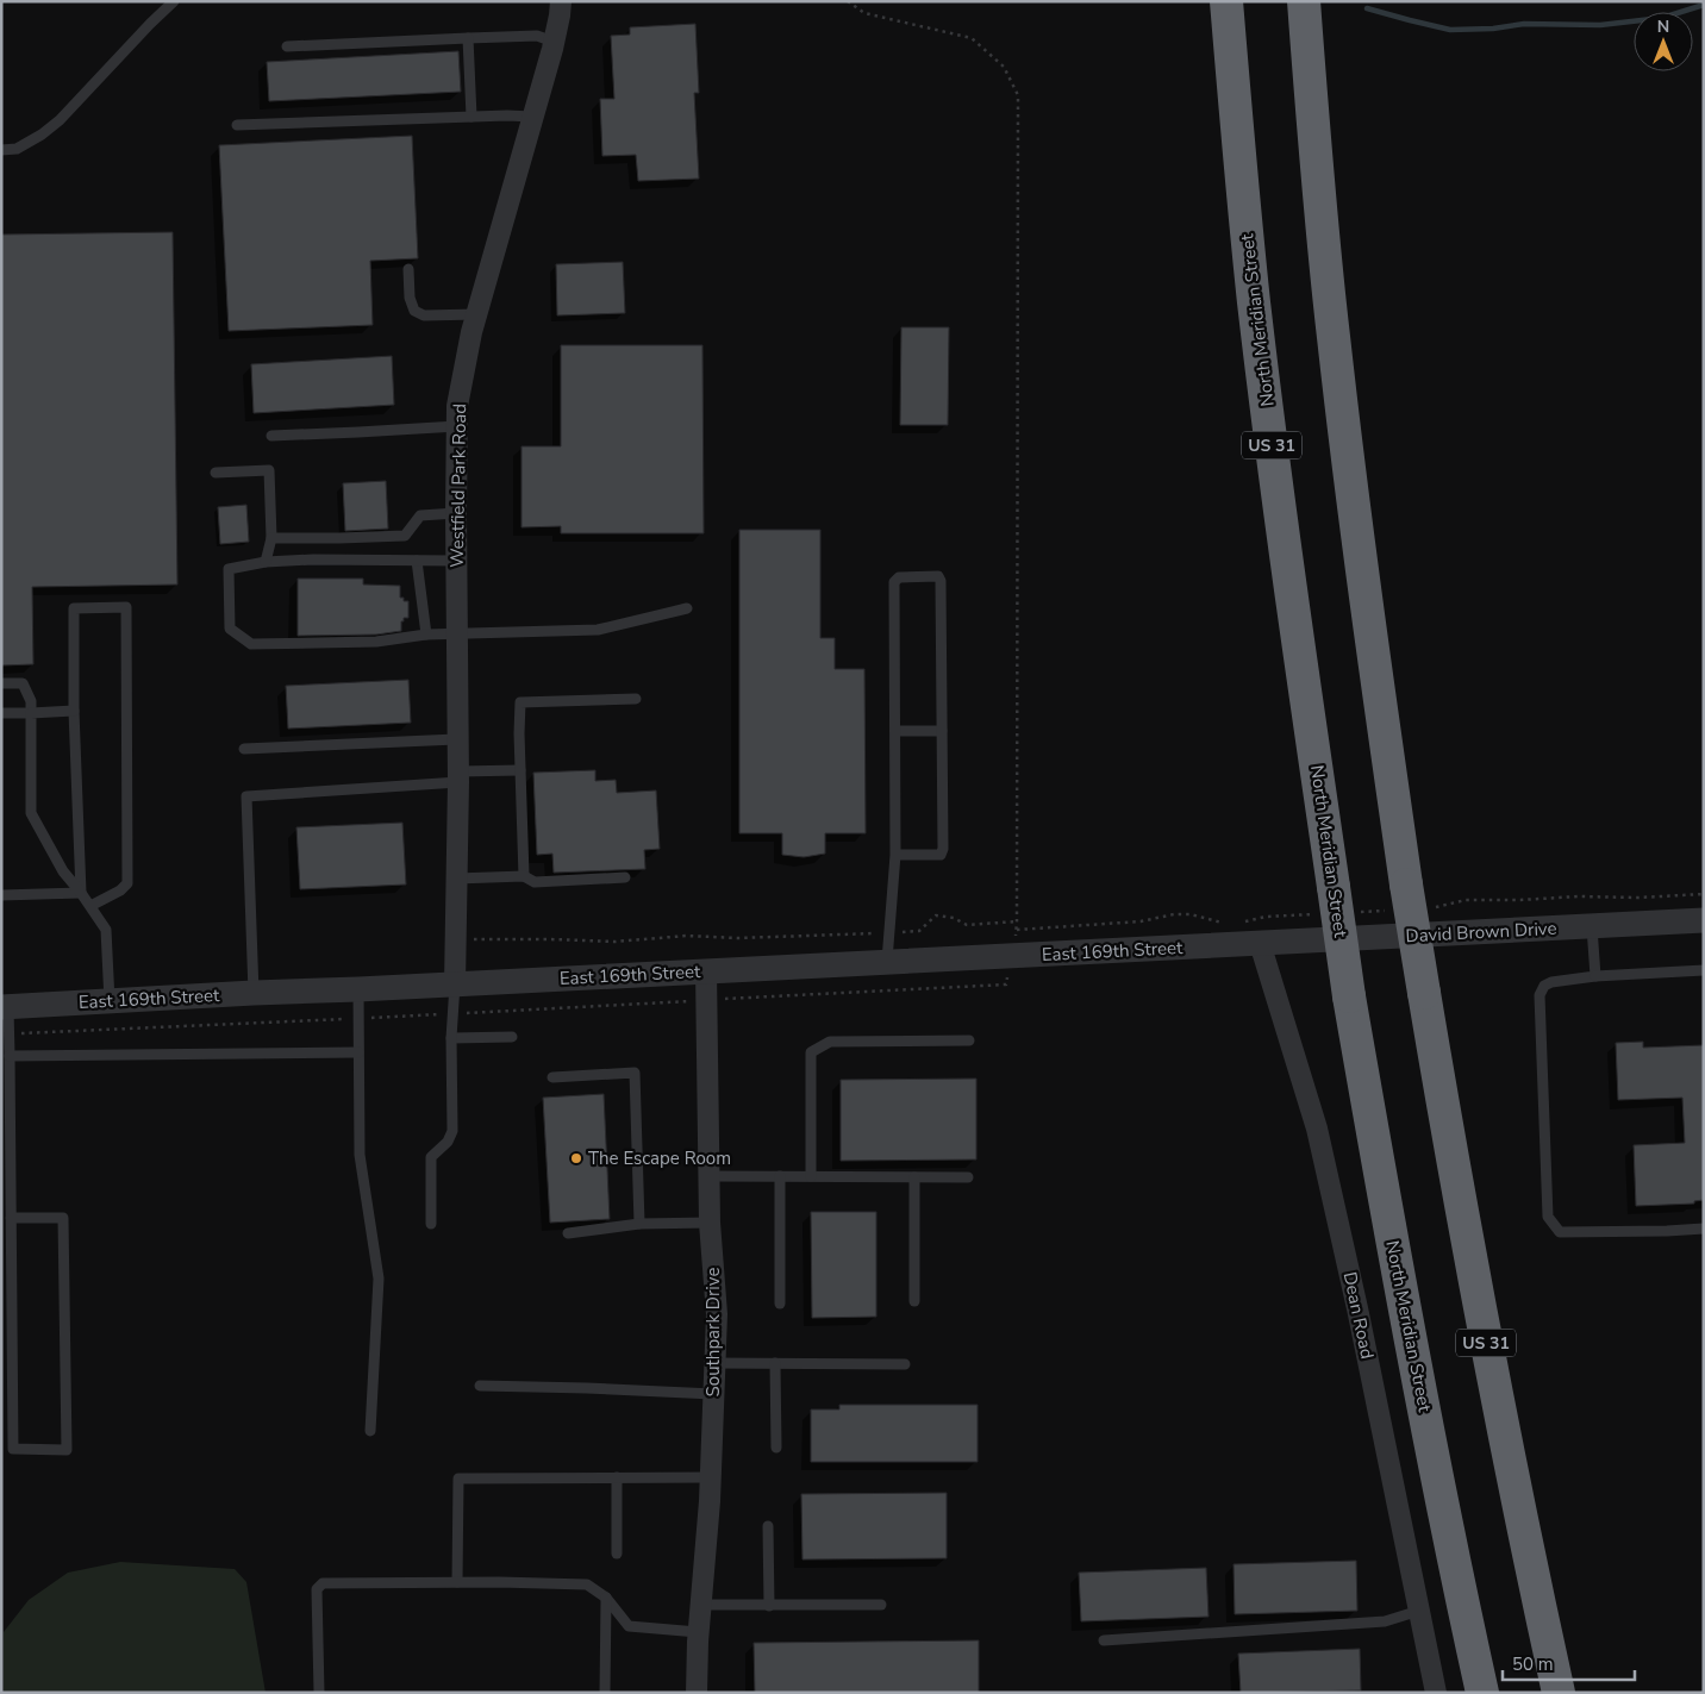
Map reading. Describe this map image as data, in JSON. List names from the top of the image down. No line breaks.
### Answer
{"streets":{"highway":["North Meridian Street","US 31"],"street":["Westfield Park Road","David Brown Drive","East 169th Street","Dean Road","Southpark Drive"]},"crossings":[["Westfield Park Road","East 169th Street"],["David Brown Drive","East 169th Street"],["David Brown Drive","Dean Road"],["East 169th Street","Dean Road"],["East 169th Street","Southpark Drive"]],"places":["The Escape Room"],"scale_bar":"50 m","north":"top"}
